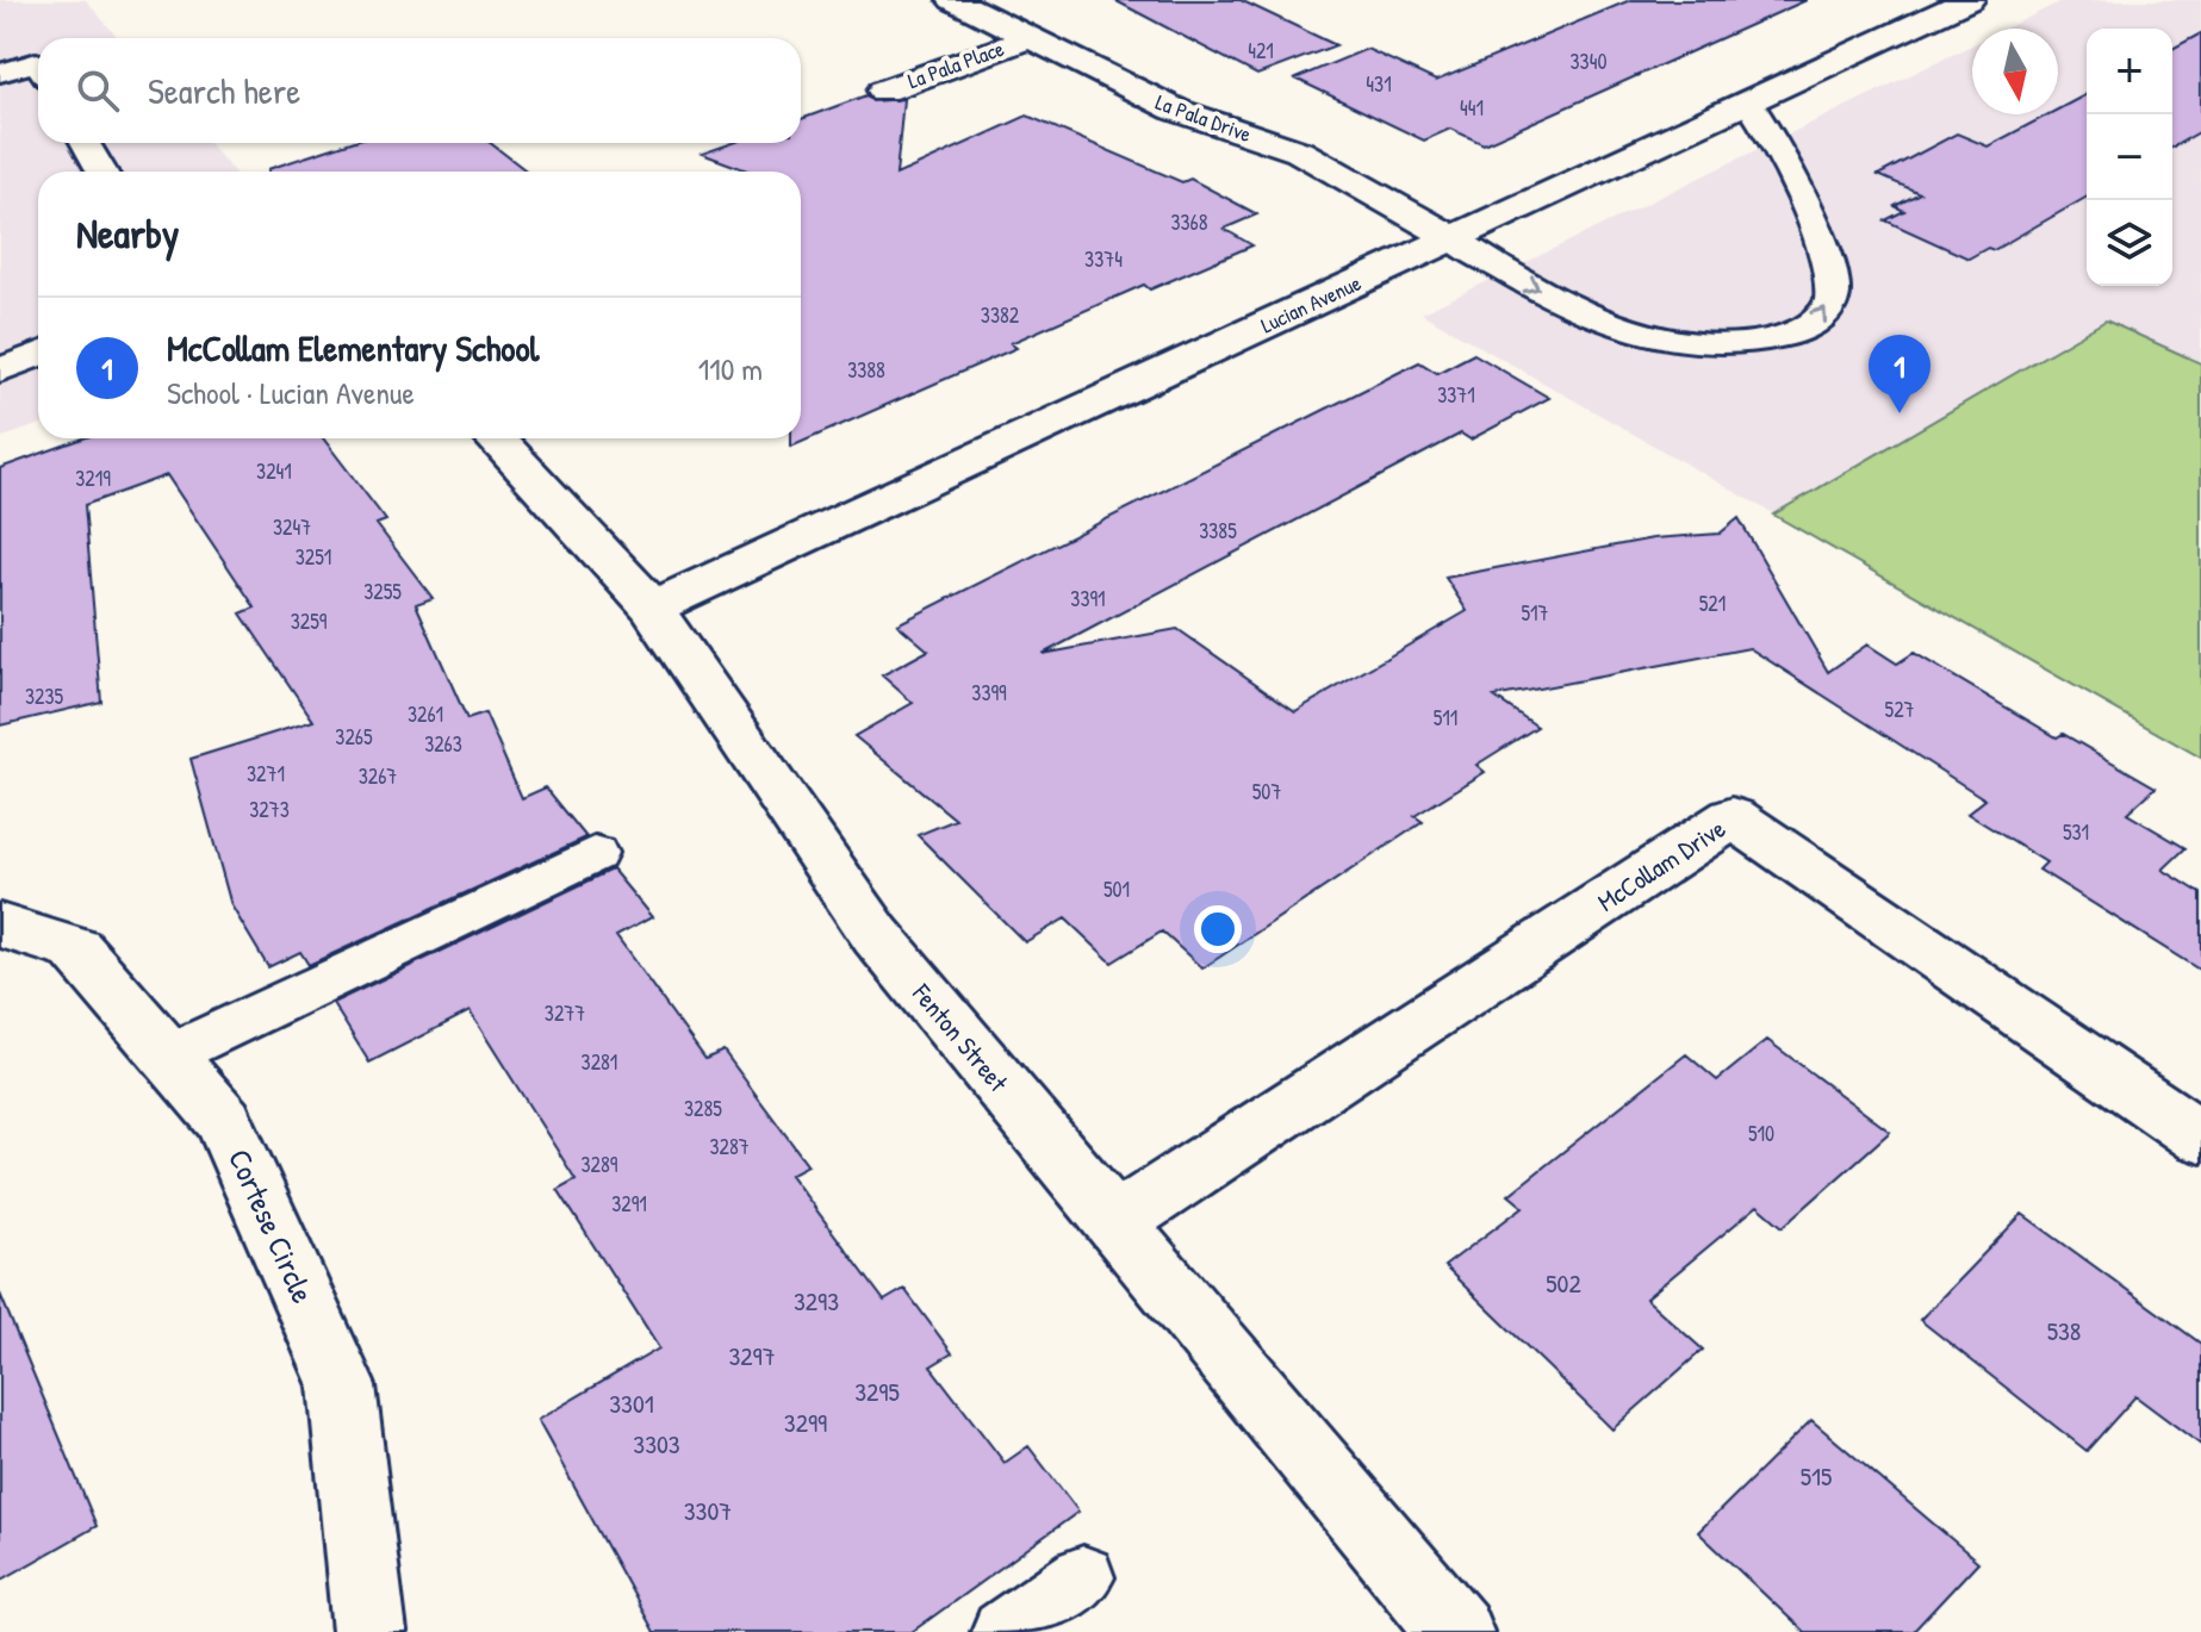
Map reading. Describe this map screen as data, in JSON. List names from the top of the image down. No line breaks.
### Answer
{"streets":{"street":["La Pala Place","La Pala Drive","Lucian Avenue","McCollam Drive","Fenton Street","Cortese Circle"]},"crossings":[["La Pala Place","La Pala Drive"],["La Pala Drive","Lucian Avenue"],["Lucian Avenue","Fenton Street"],["McCollam Drive","Fenton Street"]],"house_numbers":["421","3340","431","441","3368","3374","3382","3388","3371","3241","3219","3247","3385","3251","3255","3391","521","517","3259","3399","3235","527","3261","511","3265","3263","3271","3267","507","3273","531","501","3277","3281","3285","510","3287","3289","3291","502","3293","538","3297","3295","3301","3299","3303","515","3307"],"north":"bottom","page":{"map_buttons":["+","−"],"search":"Search here","heading":"Nearby","list":[{"mark":"1","name":"McCollam Elementary School","note":"School · Lucian Avenue","value":"110 m"}],"pins":"1"}}
